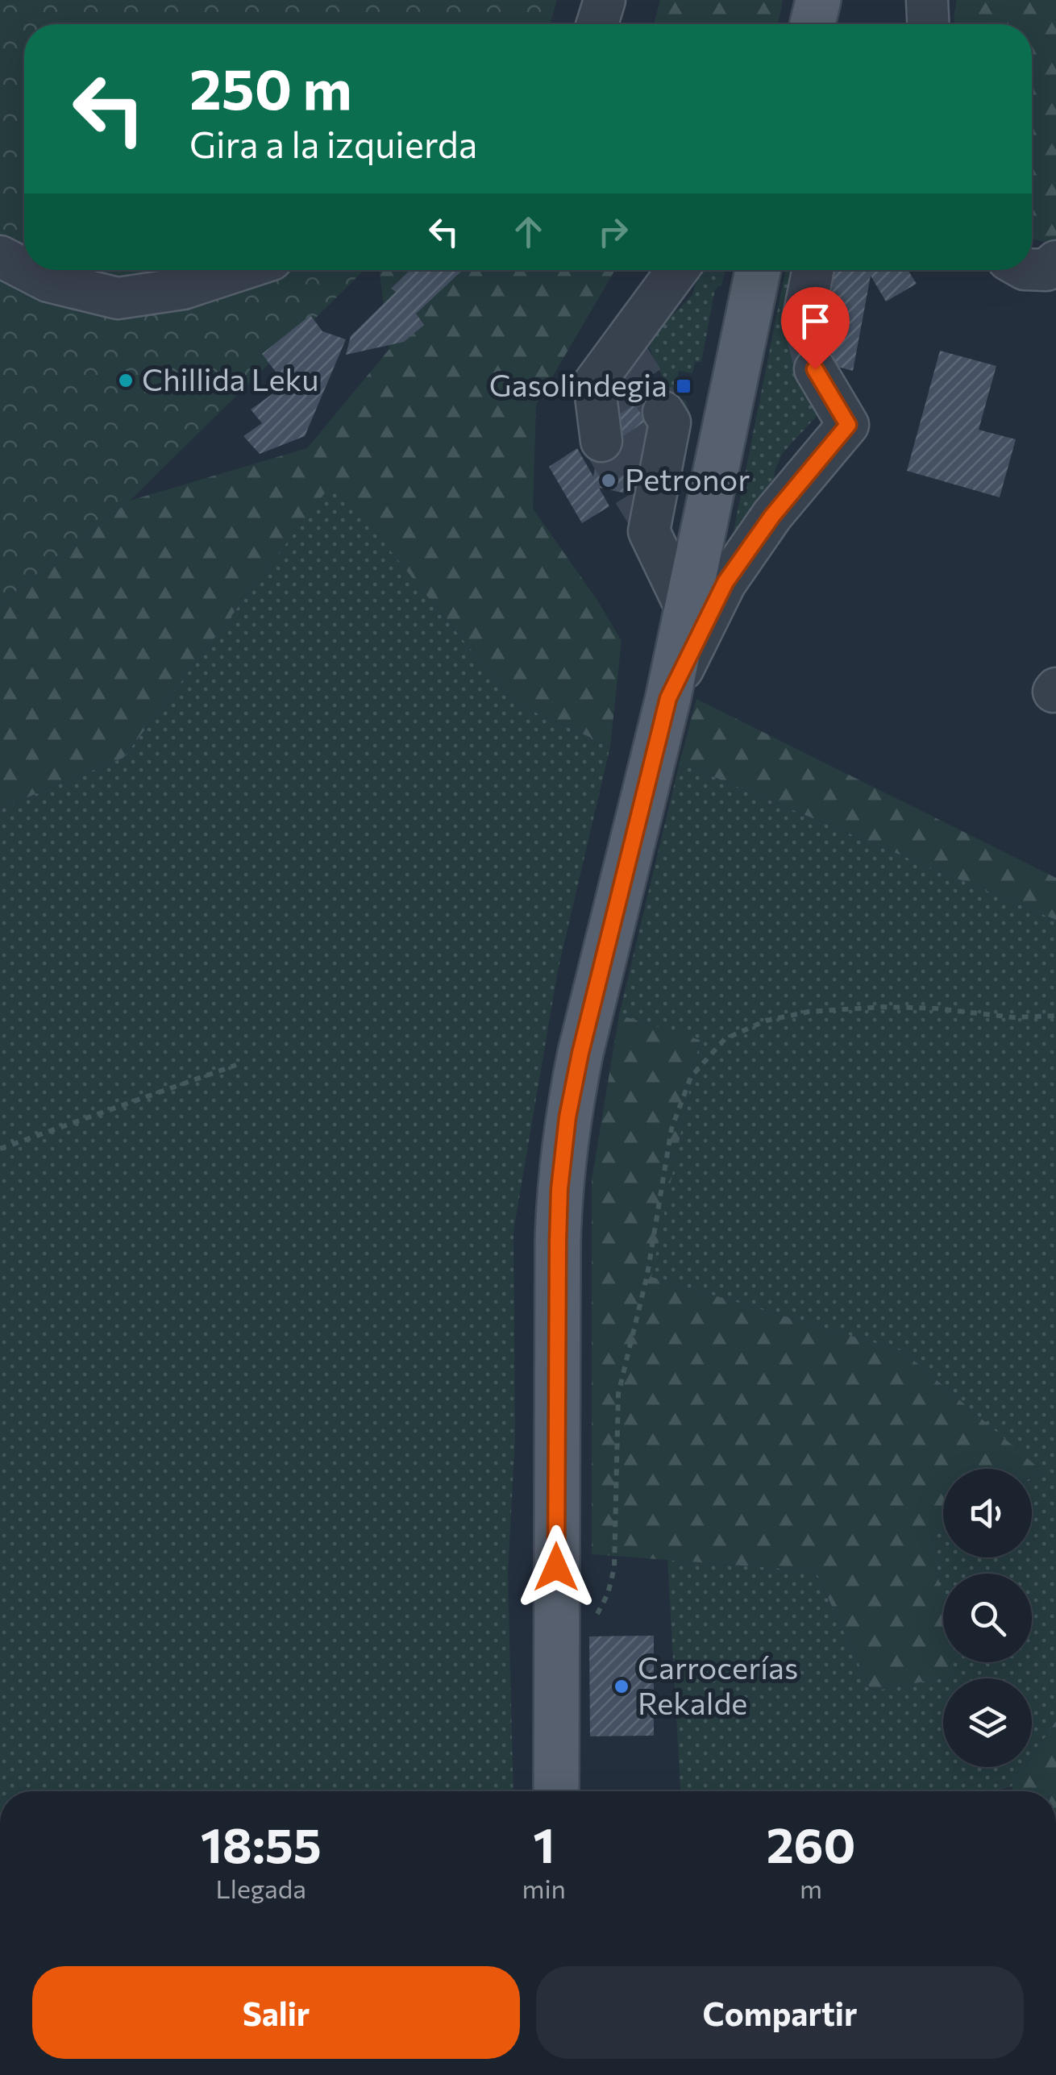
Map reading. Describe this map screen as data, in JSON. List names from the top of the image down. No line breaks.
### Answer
{"places":{"other":["Chillida Leku","Petronor","Carrocerías Rekalde"],"transit":["Gasolindegia"]},"page":{"turn":["250 m","Gira a la izquierda"],"eta":["18:55","Llegada","1","min","260","m"],"buttons":["Salir","Compartir"]}}
